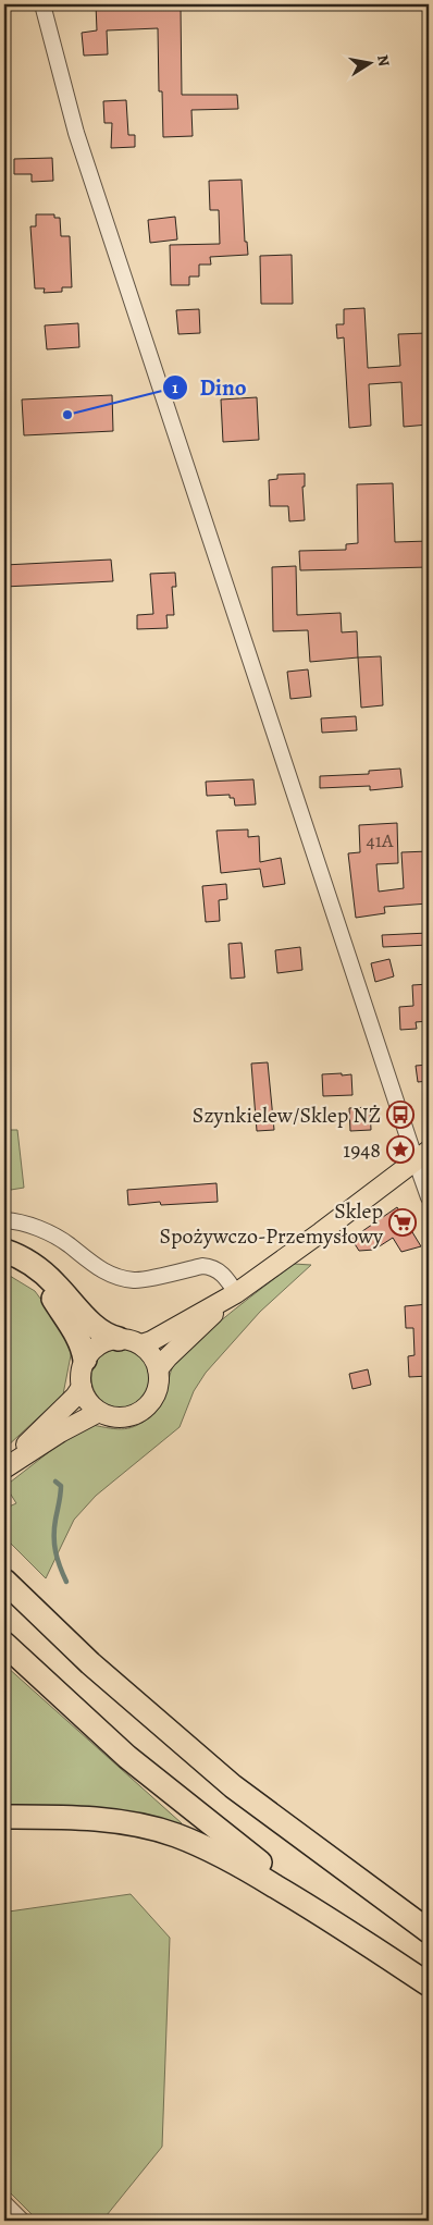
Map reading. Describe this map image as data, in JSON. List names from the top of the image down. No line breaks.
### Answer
{"places":{"other":["Dino"],"bus stop":["Szynkielew/Sklep NŻ"],"place":["1948"],"supermarket":["Sklep Spożywczo-Przemysłowy"]},"house_numbers":["41A"],"north":"right"}
